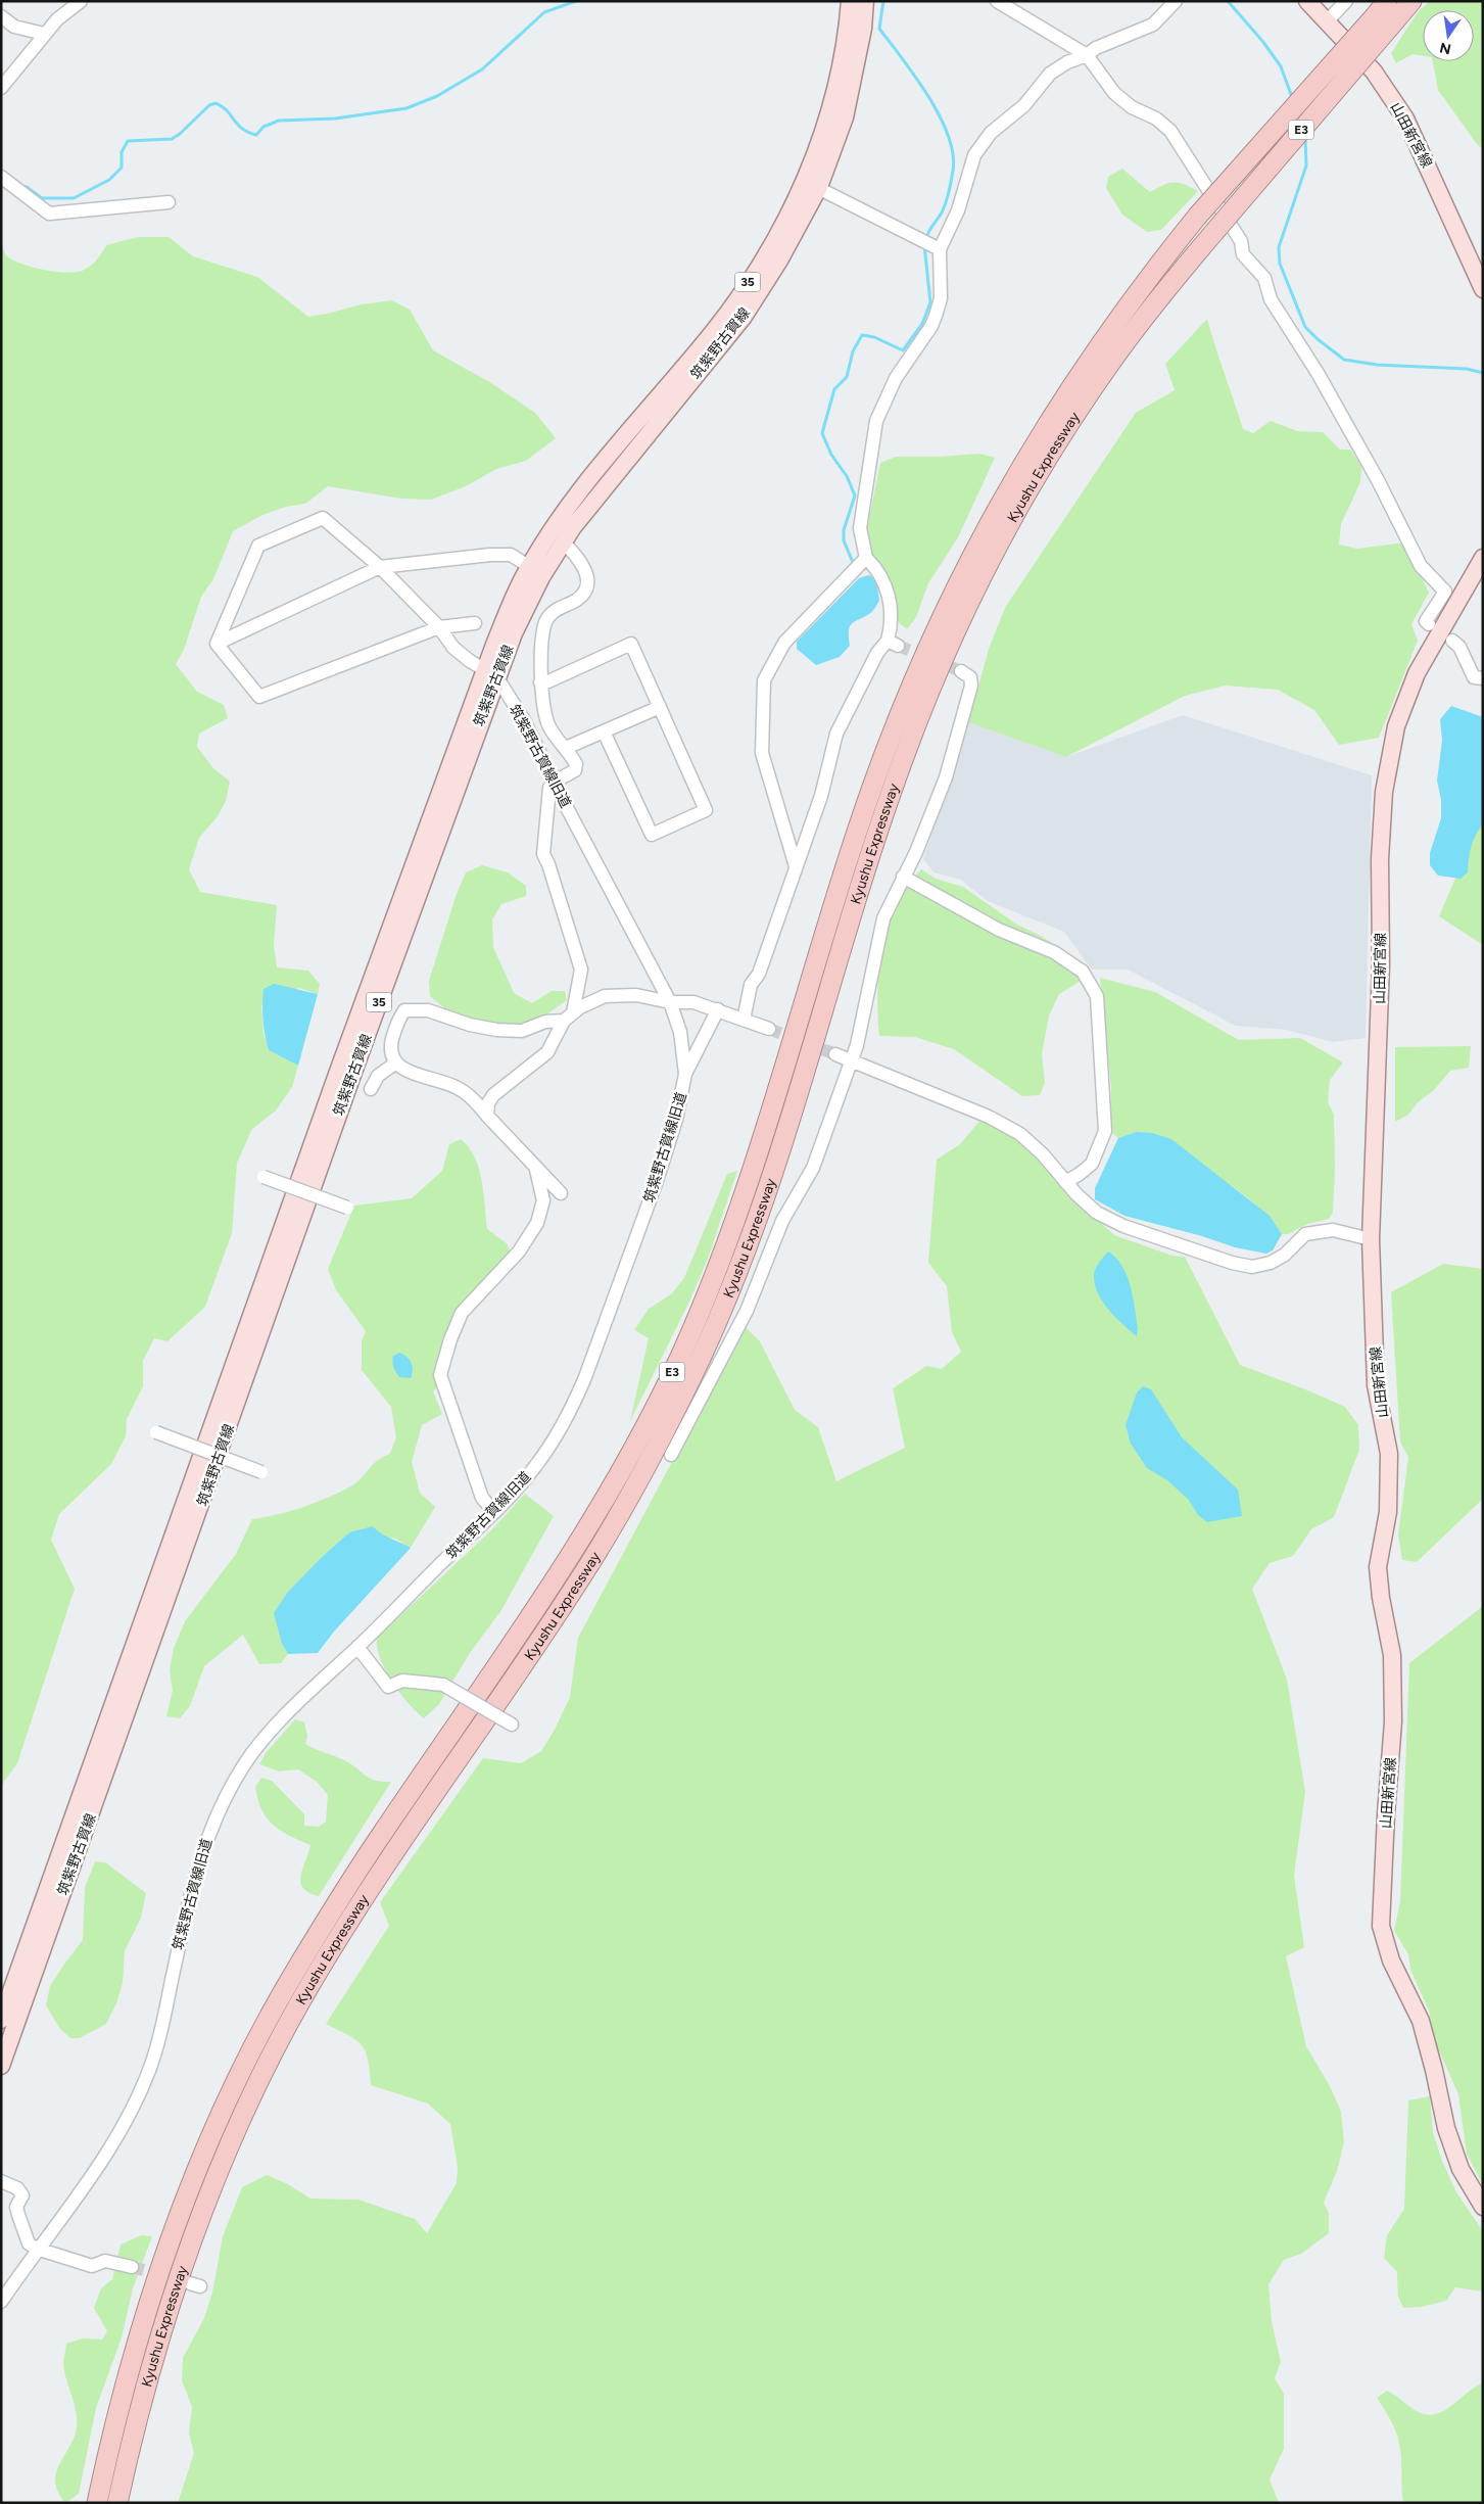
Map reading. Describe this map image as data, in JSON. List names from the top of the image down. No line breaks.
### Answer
{"streets":{"highway":["E3","Kyushu Expressway"],"main road":["山田新宮線","35","筑紫野古賀線"],"street":["筑紫野古賀線旧道"]},"crossings":[["筑紫野古賀線","筑紫野古賀線旧道"]],"north":"bottom"}
